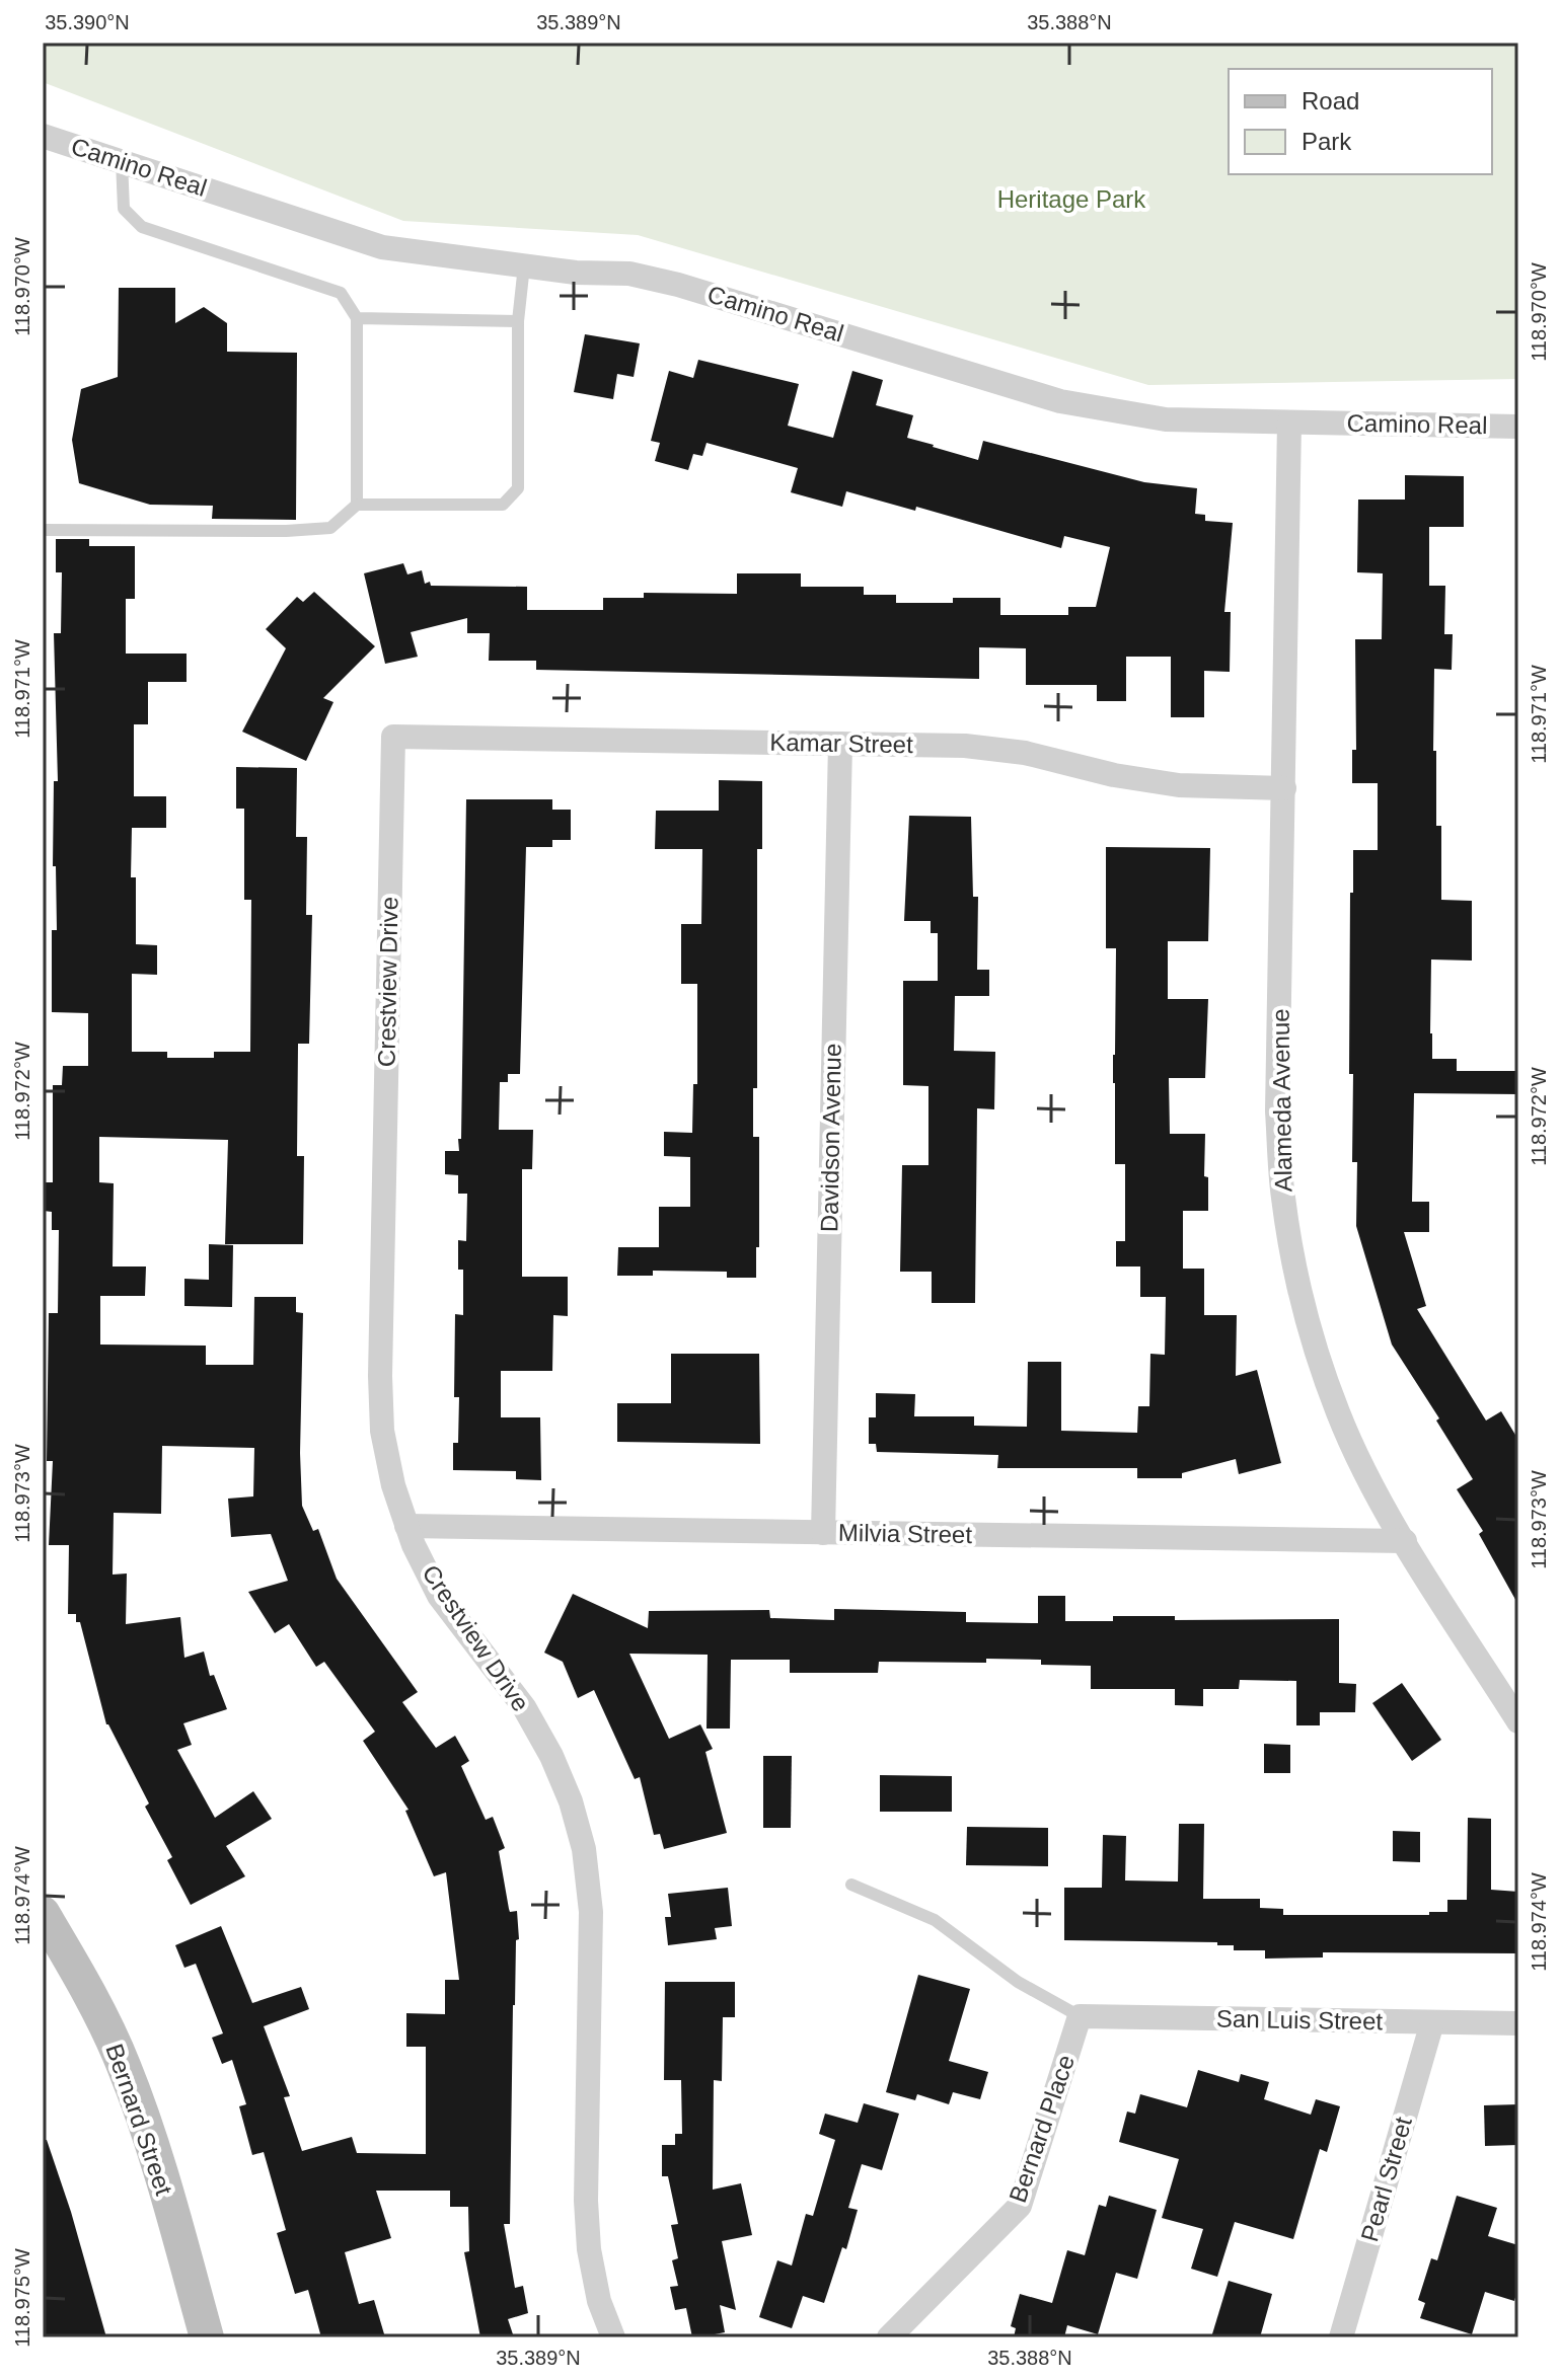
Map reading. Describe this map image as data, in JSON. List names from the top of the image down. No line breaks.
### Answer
{"streets":{"street":["Camino Real","Kamar Street","Crestview Drive","Alameda Avenue","Davidson Avenue","Milvia Street","San Luis Street","Bernard Street","Bernard Place","Pearl Street"]},"crossings":[["Camino Real","Alameda Avenue"],["Kamar Street","Crestview Drive"],["Kamar Street","Alameda Avenue"],["Kamar Street","Davidson Avenue"],["Crestview Drive","Milvia Street"],["Alameda Avenue","Milvia Street"],["Davidson Avenue","Milvia Street"],["San Luis Street","Bernard Place"],["San Luis Street","Pearl Street"]],"parks":["Heritage Park"],"legend":["Road","Park"],"coordinates":["35.390°N","35.389°N","35.388°N","118.970°W","118.971°W","118.972°W","118.973°W","118.974°W","118.975°W"]}
